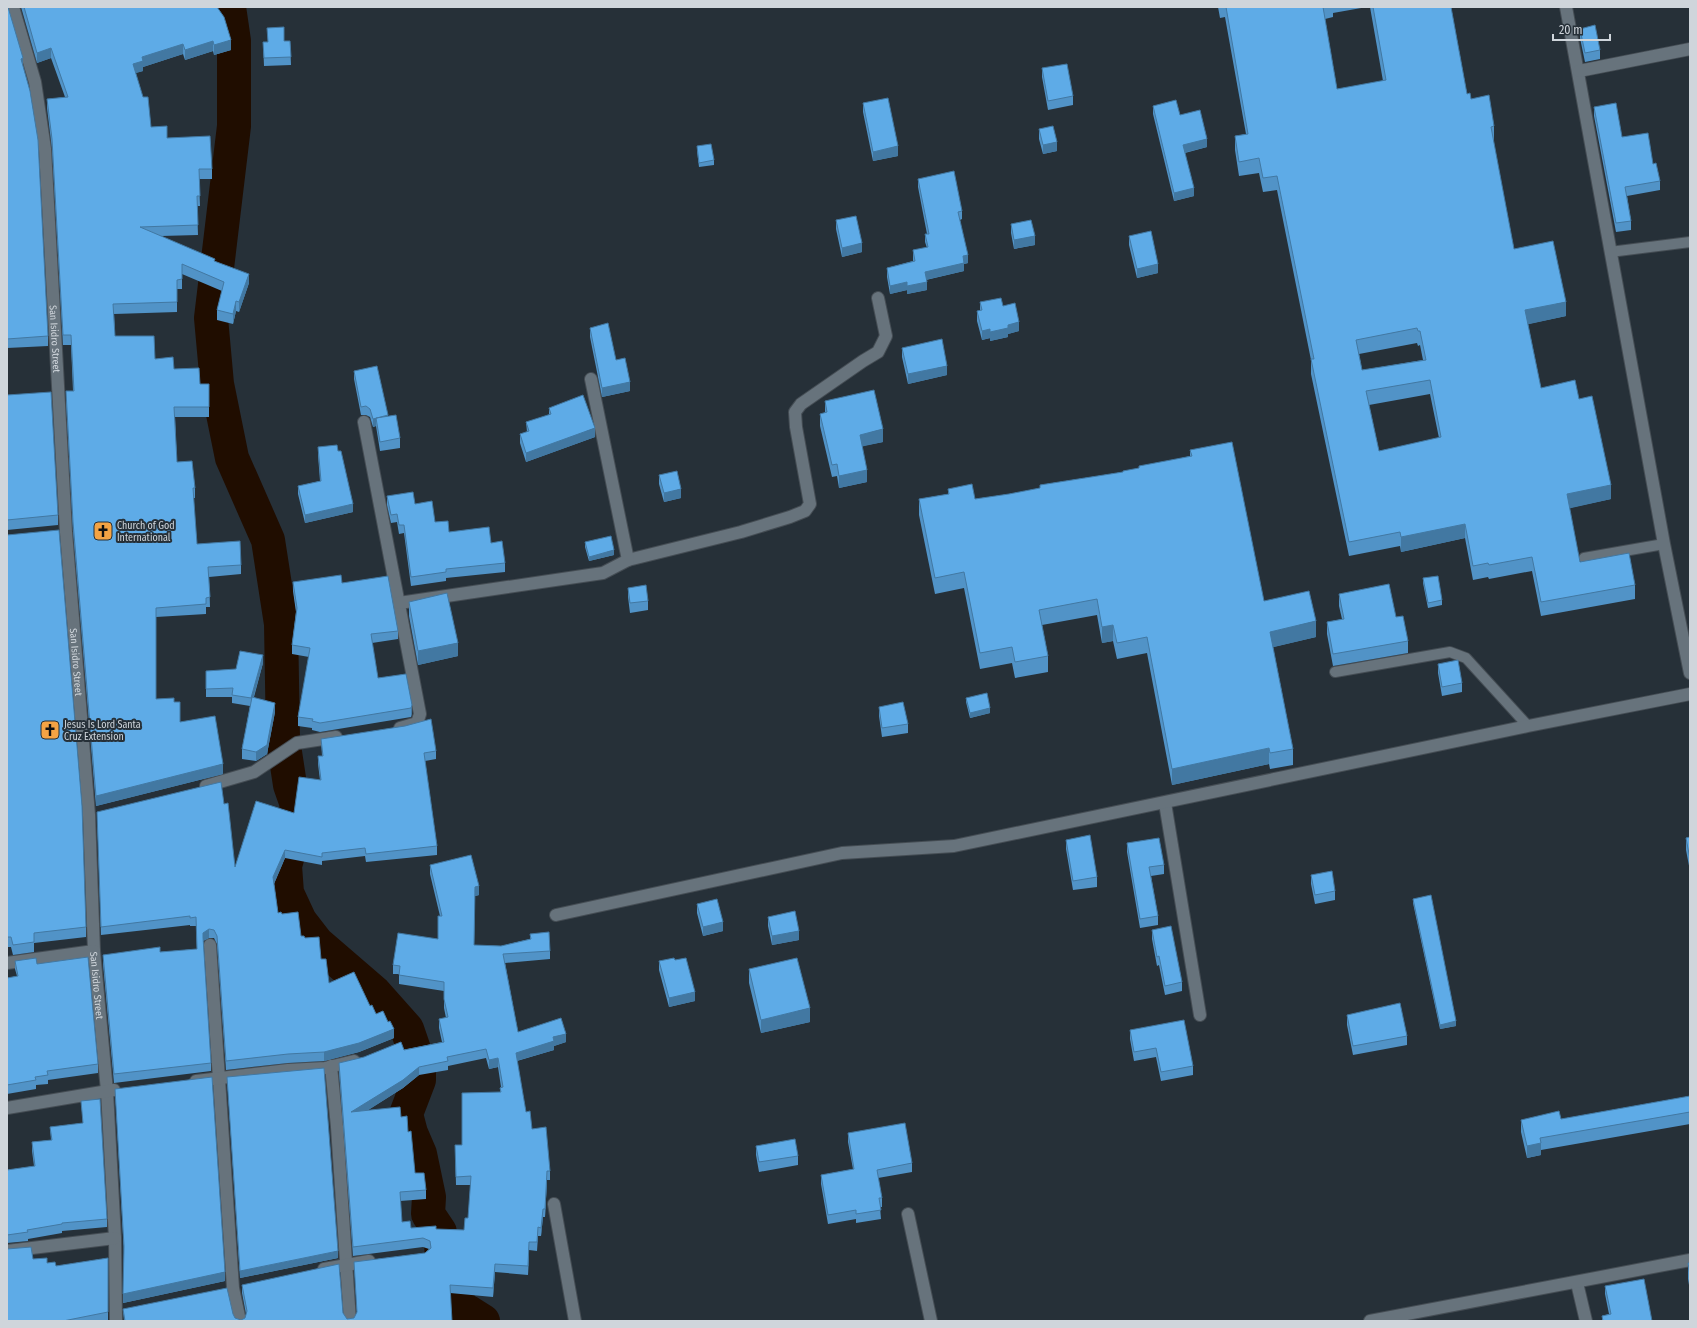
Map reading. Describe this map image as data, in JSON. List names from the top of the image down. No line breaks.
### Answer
{"streets":{"street":["San Isidro Street"]},"places":{"church":["Church of God International","Jesus Is Lord Santa Cruz Extension"]},"scale_bar":"20 m"}
